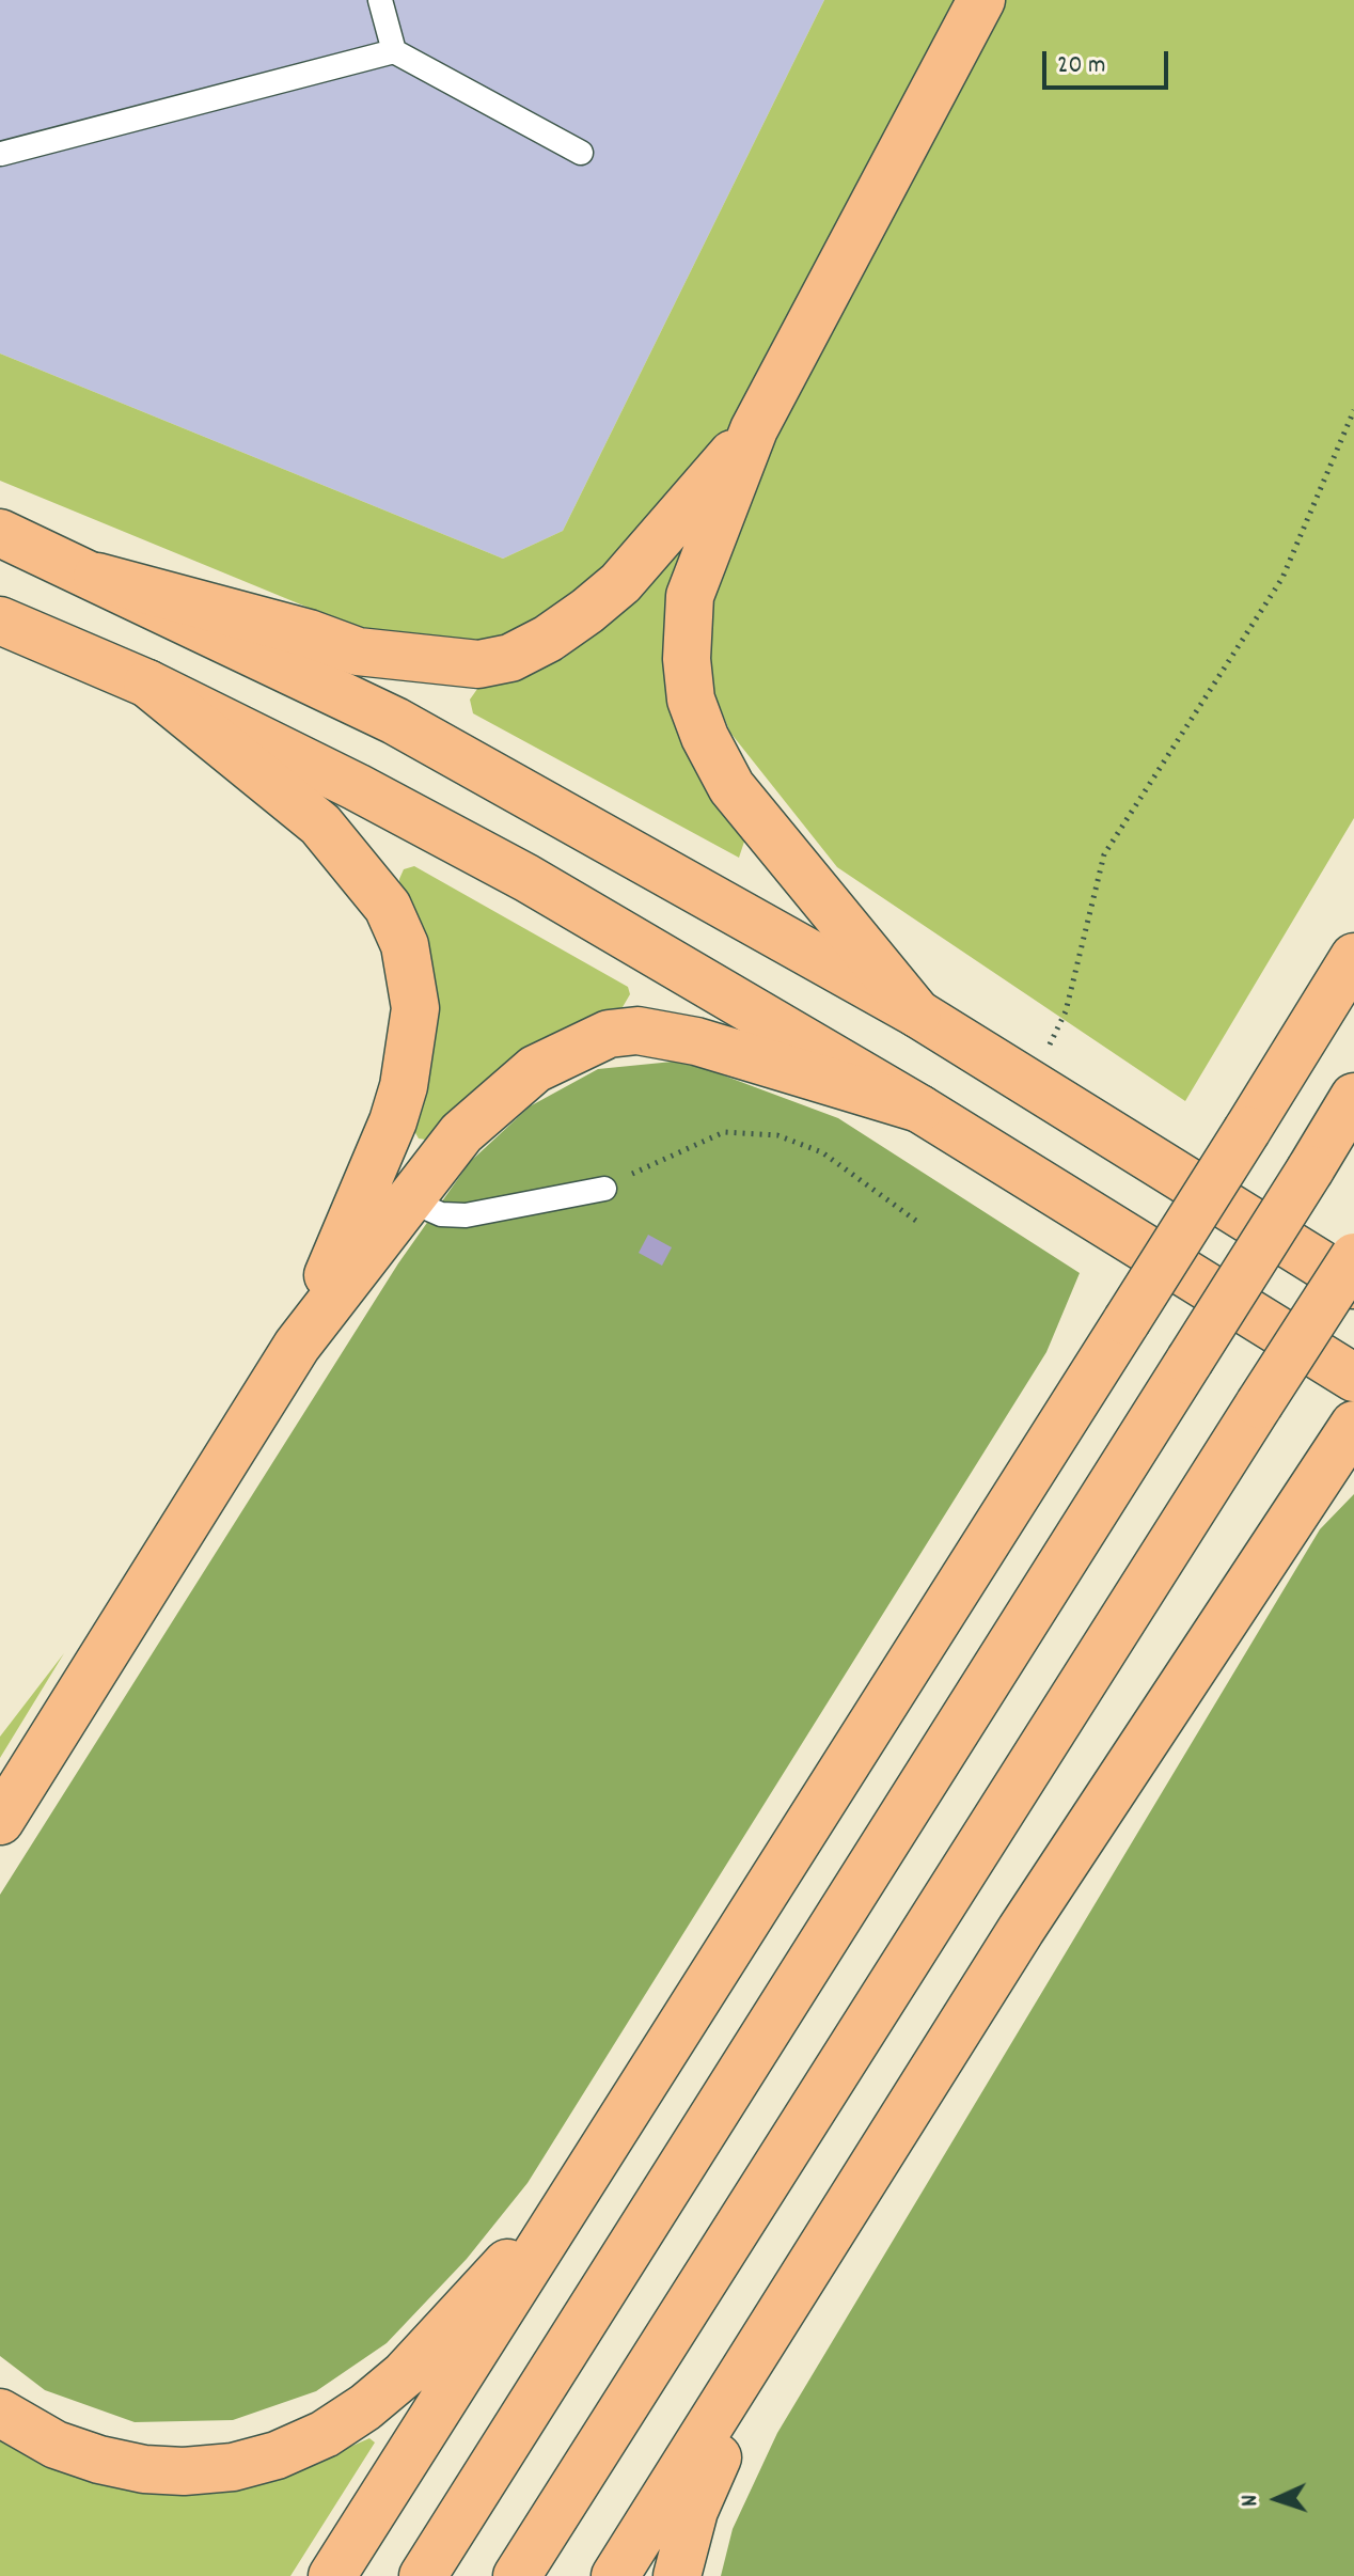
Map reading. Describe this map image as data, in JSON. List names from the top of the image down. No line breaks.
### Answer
{"scale_bar":"20 m","north":"left"}
